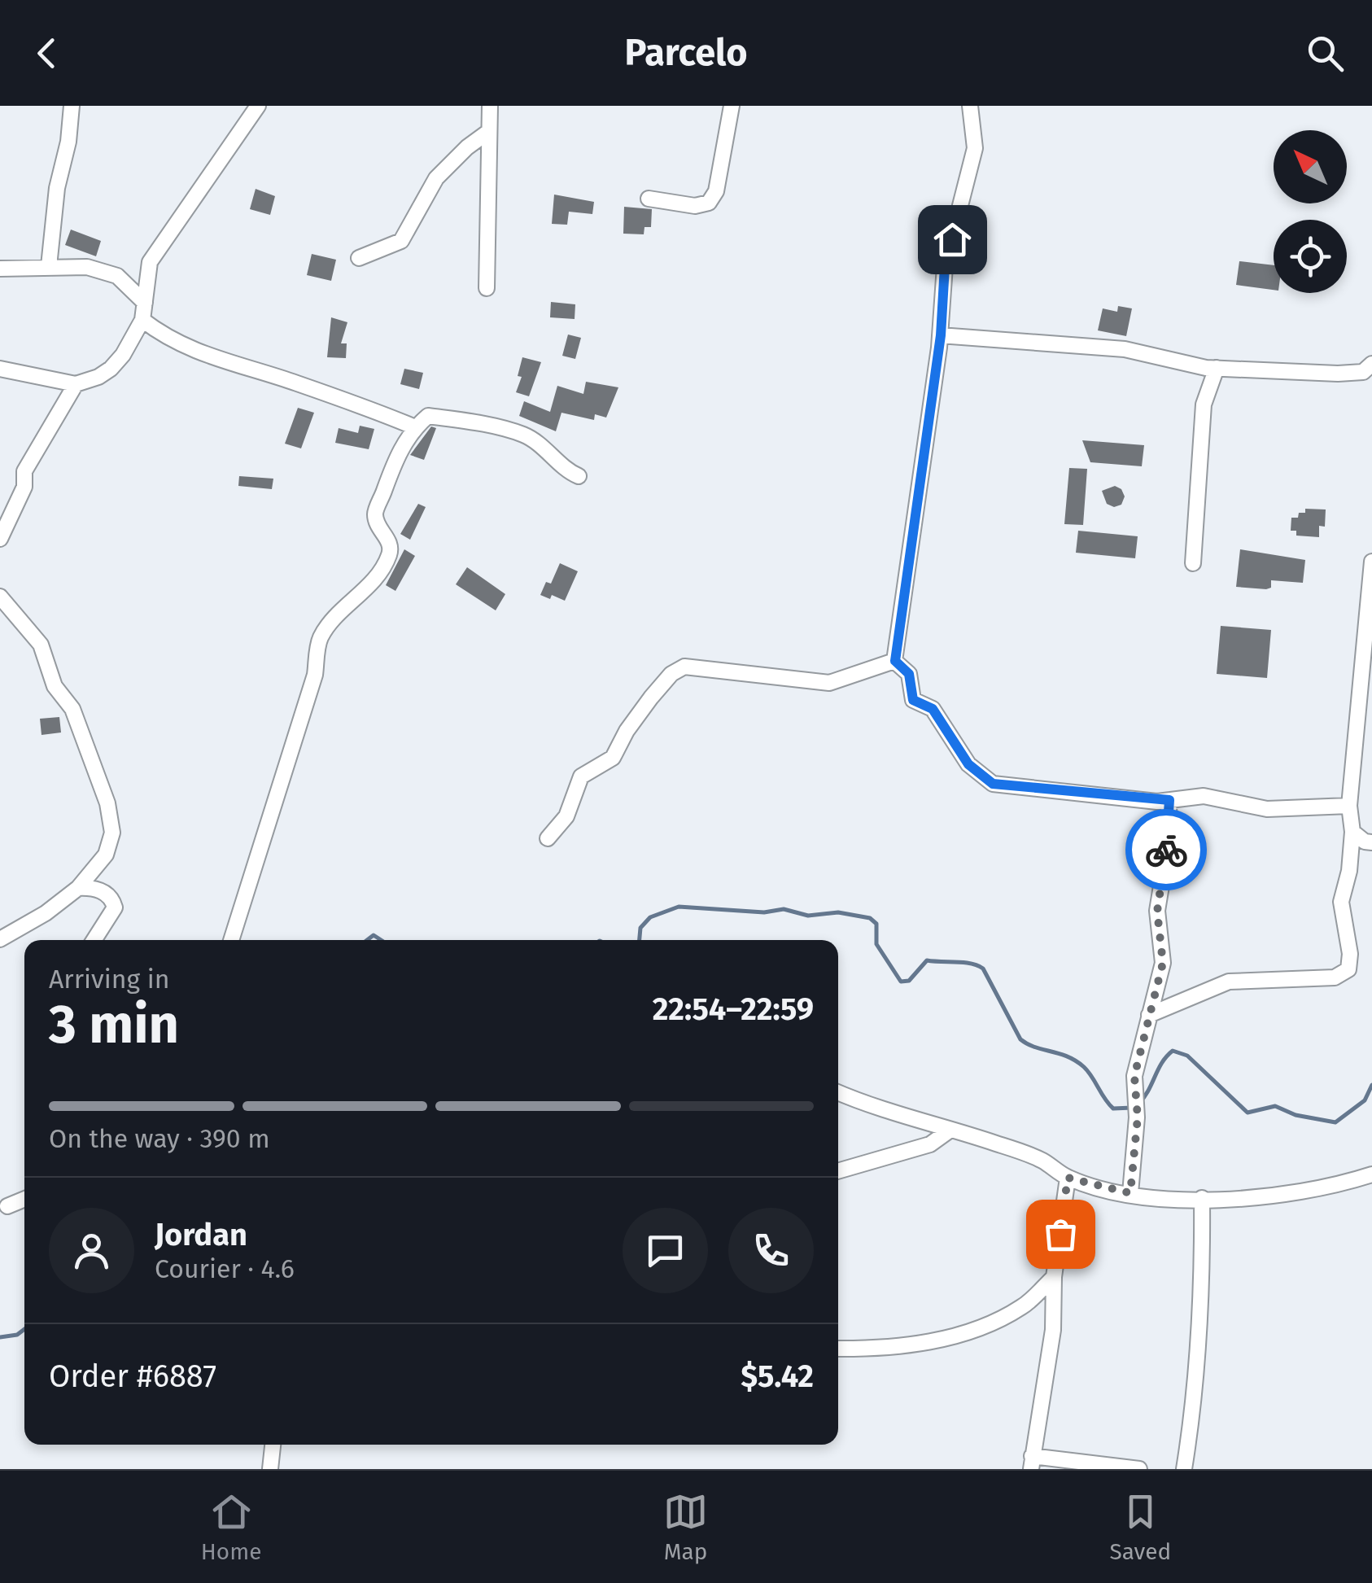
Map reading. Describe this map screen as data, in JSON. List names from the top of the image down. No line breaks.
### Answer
{"north":"top left","page":{"header":"Parcelo","heading":["3 min","Arriving in","22:54–22:59"],"panel":["Jordan","Courier · 4.6","Order #6887","$5.42"],"bar":"On the way · 390 m","tabs":["Home","Map","Saved"]}}
